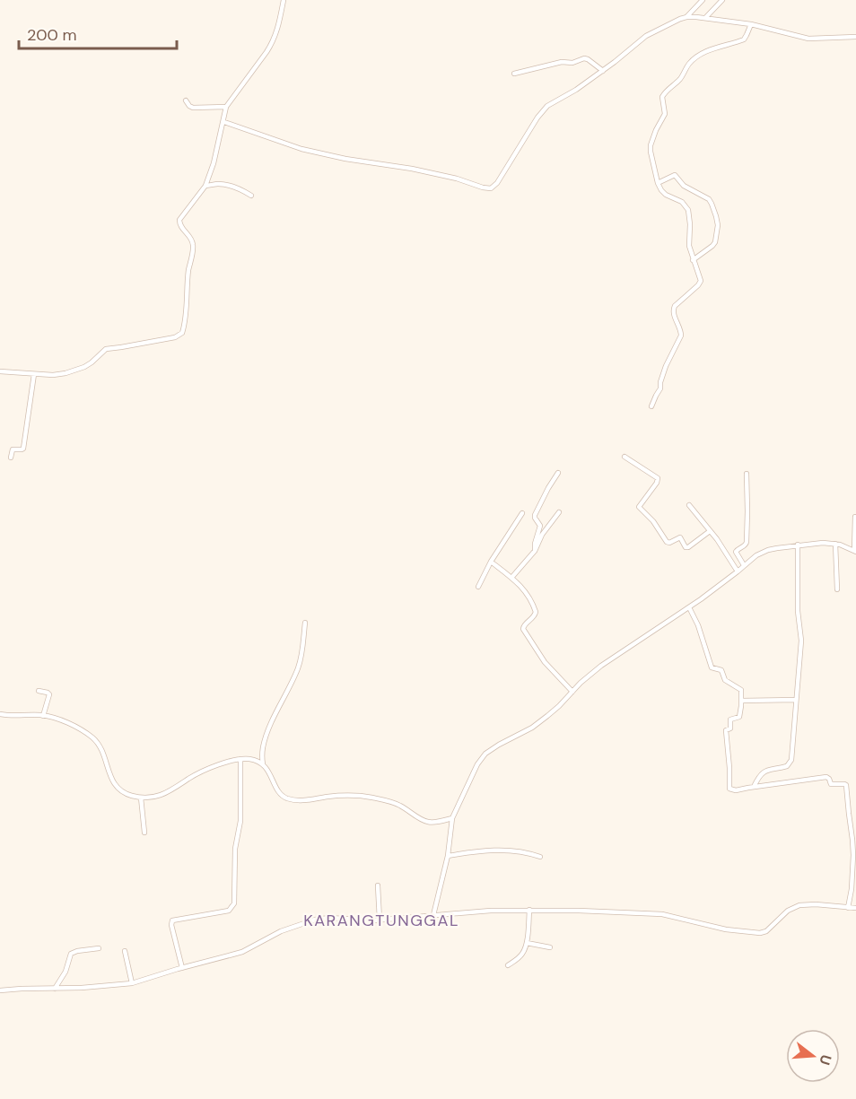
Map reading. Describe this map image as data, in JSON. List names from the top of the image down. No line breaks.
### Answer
{"districts":["KARANGTUNGGAL"],"scale_bar":"200 m","north":"right"}
